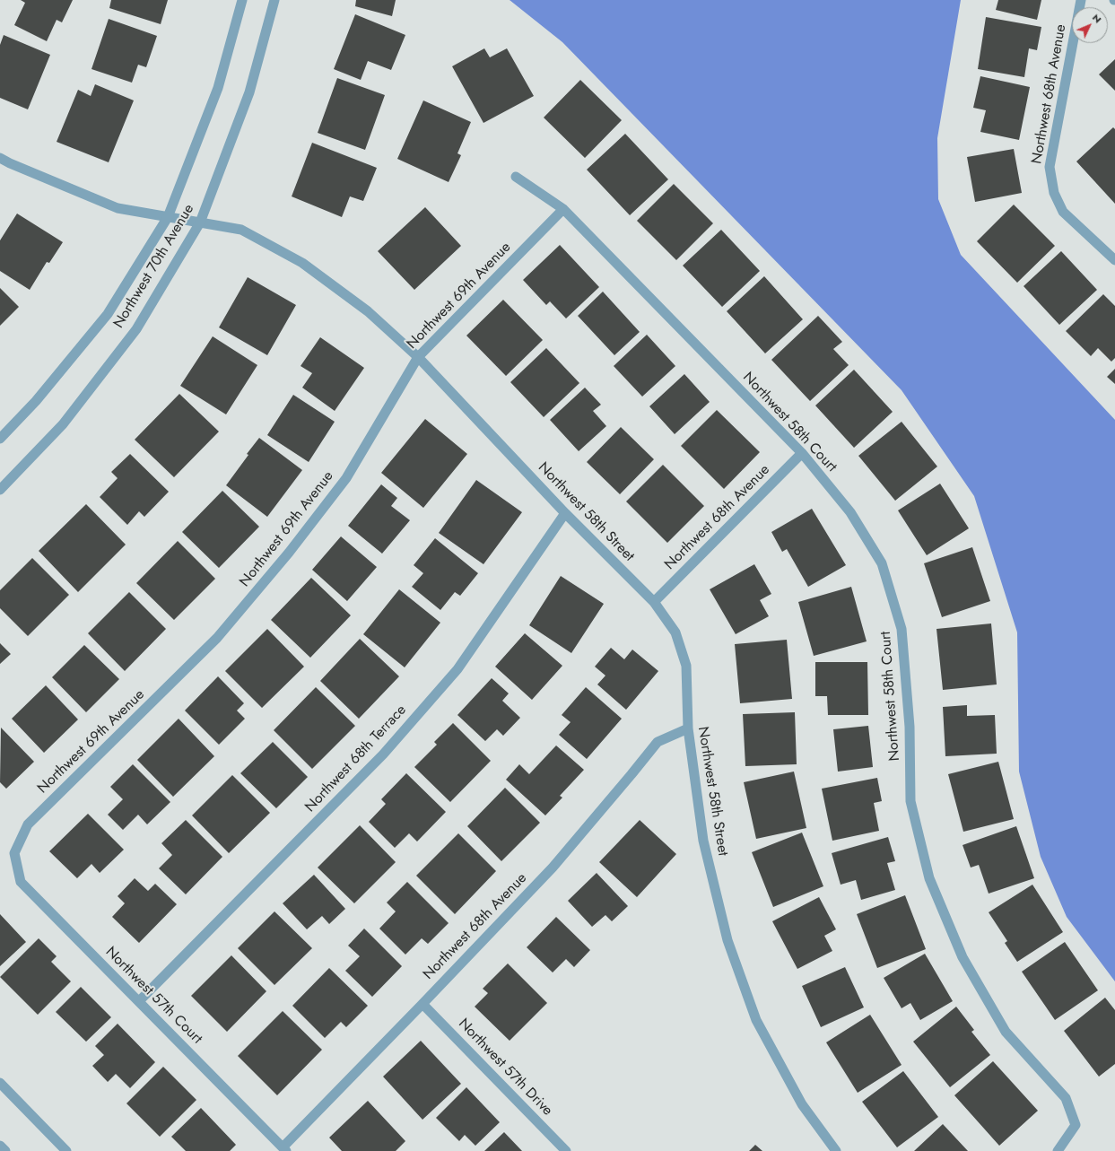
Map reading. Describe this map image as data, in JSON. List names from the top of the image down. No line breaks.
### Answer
{"streets":{"street":["Northwest 68th Avenue","Northwest 70th Avenue","Northwest 69th Avenue","Northwest 58th Court","Northwest 58th Street","Northwest 68th Terrace","Northwest 57th Court","Northwest 57th Drive"]},"crossings":[["Northwest 68th Avenue","Northwest 58th Court"],["Northwest 68th Avenue","Northwest 58th Street"],["Northwest 68th Avenue","Northwest 57th Court"],["Northwest 68th Avenue","Northwest 57th Drive"],["Northwest 70th Avenue","Northwest 58th Street"],["Northwest 69th Avenue","Northwest 58th Court"],["Northwest 69th Avenue","Northwest 58th Street"],["Northwest 69th Avenue","Northwest 57th Court"],["Northwest 58th Street","Northwest 68th Terrace"],["Northwest 68th Terrace","Northwest 57th Court"]],"north":"top right"}
